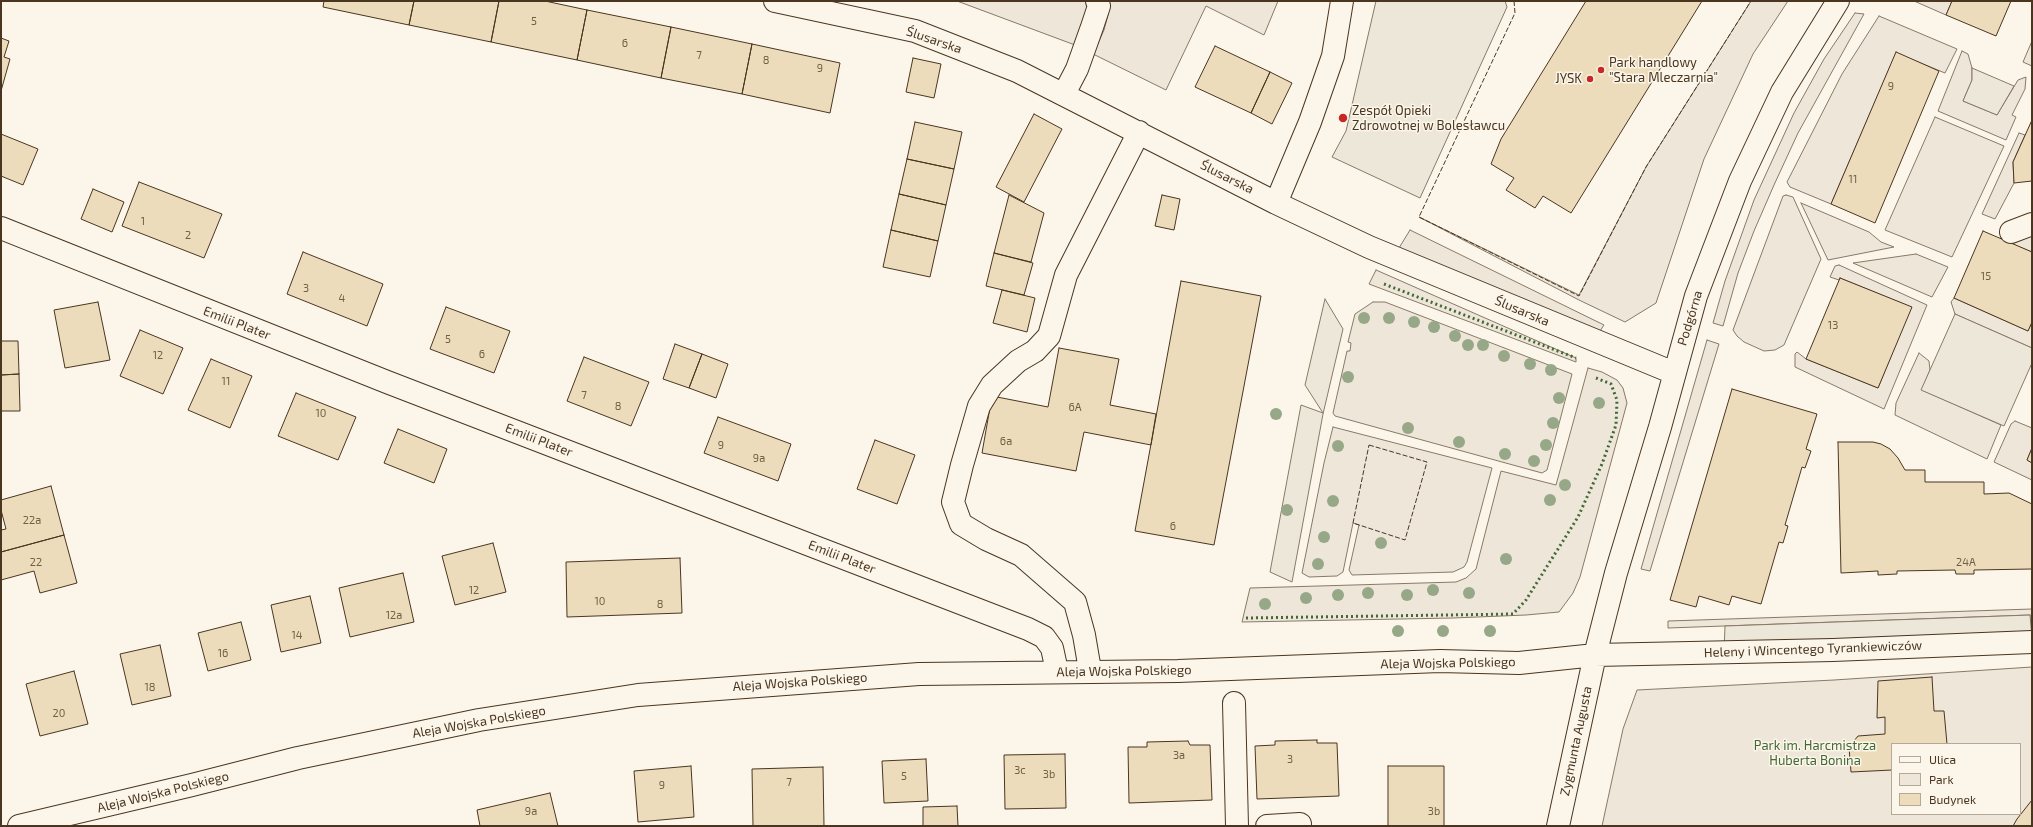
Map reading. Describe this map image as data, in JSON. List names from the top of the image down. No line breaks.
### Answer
{"streets":{"street":["Ślusarska","Podgórna","Emilii Plater","Heleny i Wincentego Tyrankiewiczów","Aleja Wojska Polskiego","Zygmunta Augusta"]},"crossings":[["Ślusarska","Podgórna"],["Podgórna","Heleny i Wincentego Tyrankiewiczów"],["Podgórna","Aleja Wojska Polskiego"],["Podgórna","Zygmunta Augusta"],["Emilii Plater","Aleja Wojska Polskiego"],["Heleny i Wincentego Tyrankiewiczów","Aleja Wojska Polskiego"],["Heleny i Wincentego Tyrankiewiczów","Zygmunta Augusta"],["Aleja Wojska Polskiego","Zygmunta Augusta"]],"parks":["Park im. Harcmistrza Huberta Bonina"],"places":["Park handlowy \"Stara Mleczarnia\"","JYSK","Zespół Opieki Zdrowotnej w Bolesławcu"],"house_numbers":["5","6","7","8","9","9","11","1","2","15","3","4","13","5","6","12","11","7","8","6A","10","6a","9","9a","22a","6","22","24A","12","10","8","12a","14","16","18","20","3a","3","3c","3b","5","7","9","9a","3b"],"legend":["Ulica","Park","Budynek"]}
